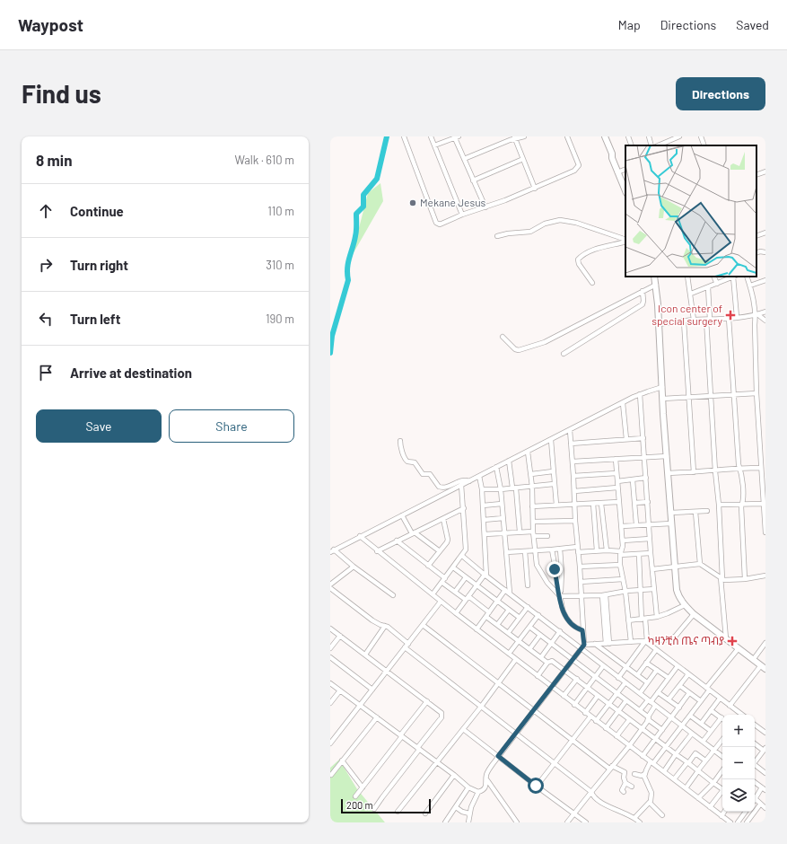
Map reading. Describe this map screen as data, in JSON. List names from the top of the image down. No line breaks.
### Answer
{"places":{"other":["Mekane Jesus"],"health":["Icon center of special surgery","ካዛንቺስ ጤና ጣብያ"]},"scale_bar":"200 m","page":{"header":"Waypost","nav":["Map","Directions","Saved"],"buttons":["Directions",["Save","Share"]],"title":"Find us","heading":["8 min","Walk · 610 m"],"list":[["Continue","110 m"],["Turn right","310 m"],["Turn left","190 m"],"Arrive at destination"],"map_buttons":["+","−"],"scale":"200 m"}}
